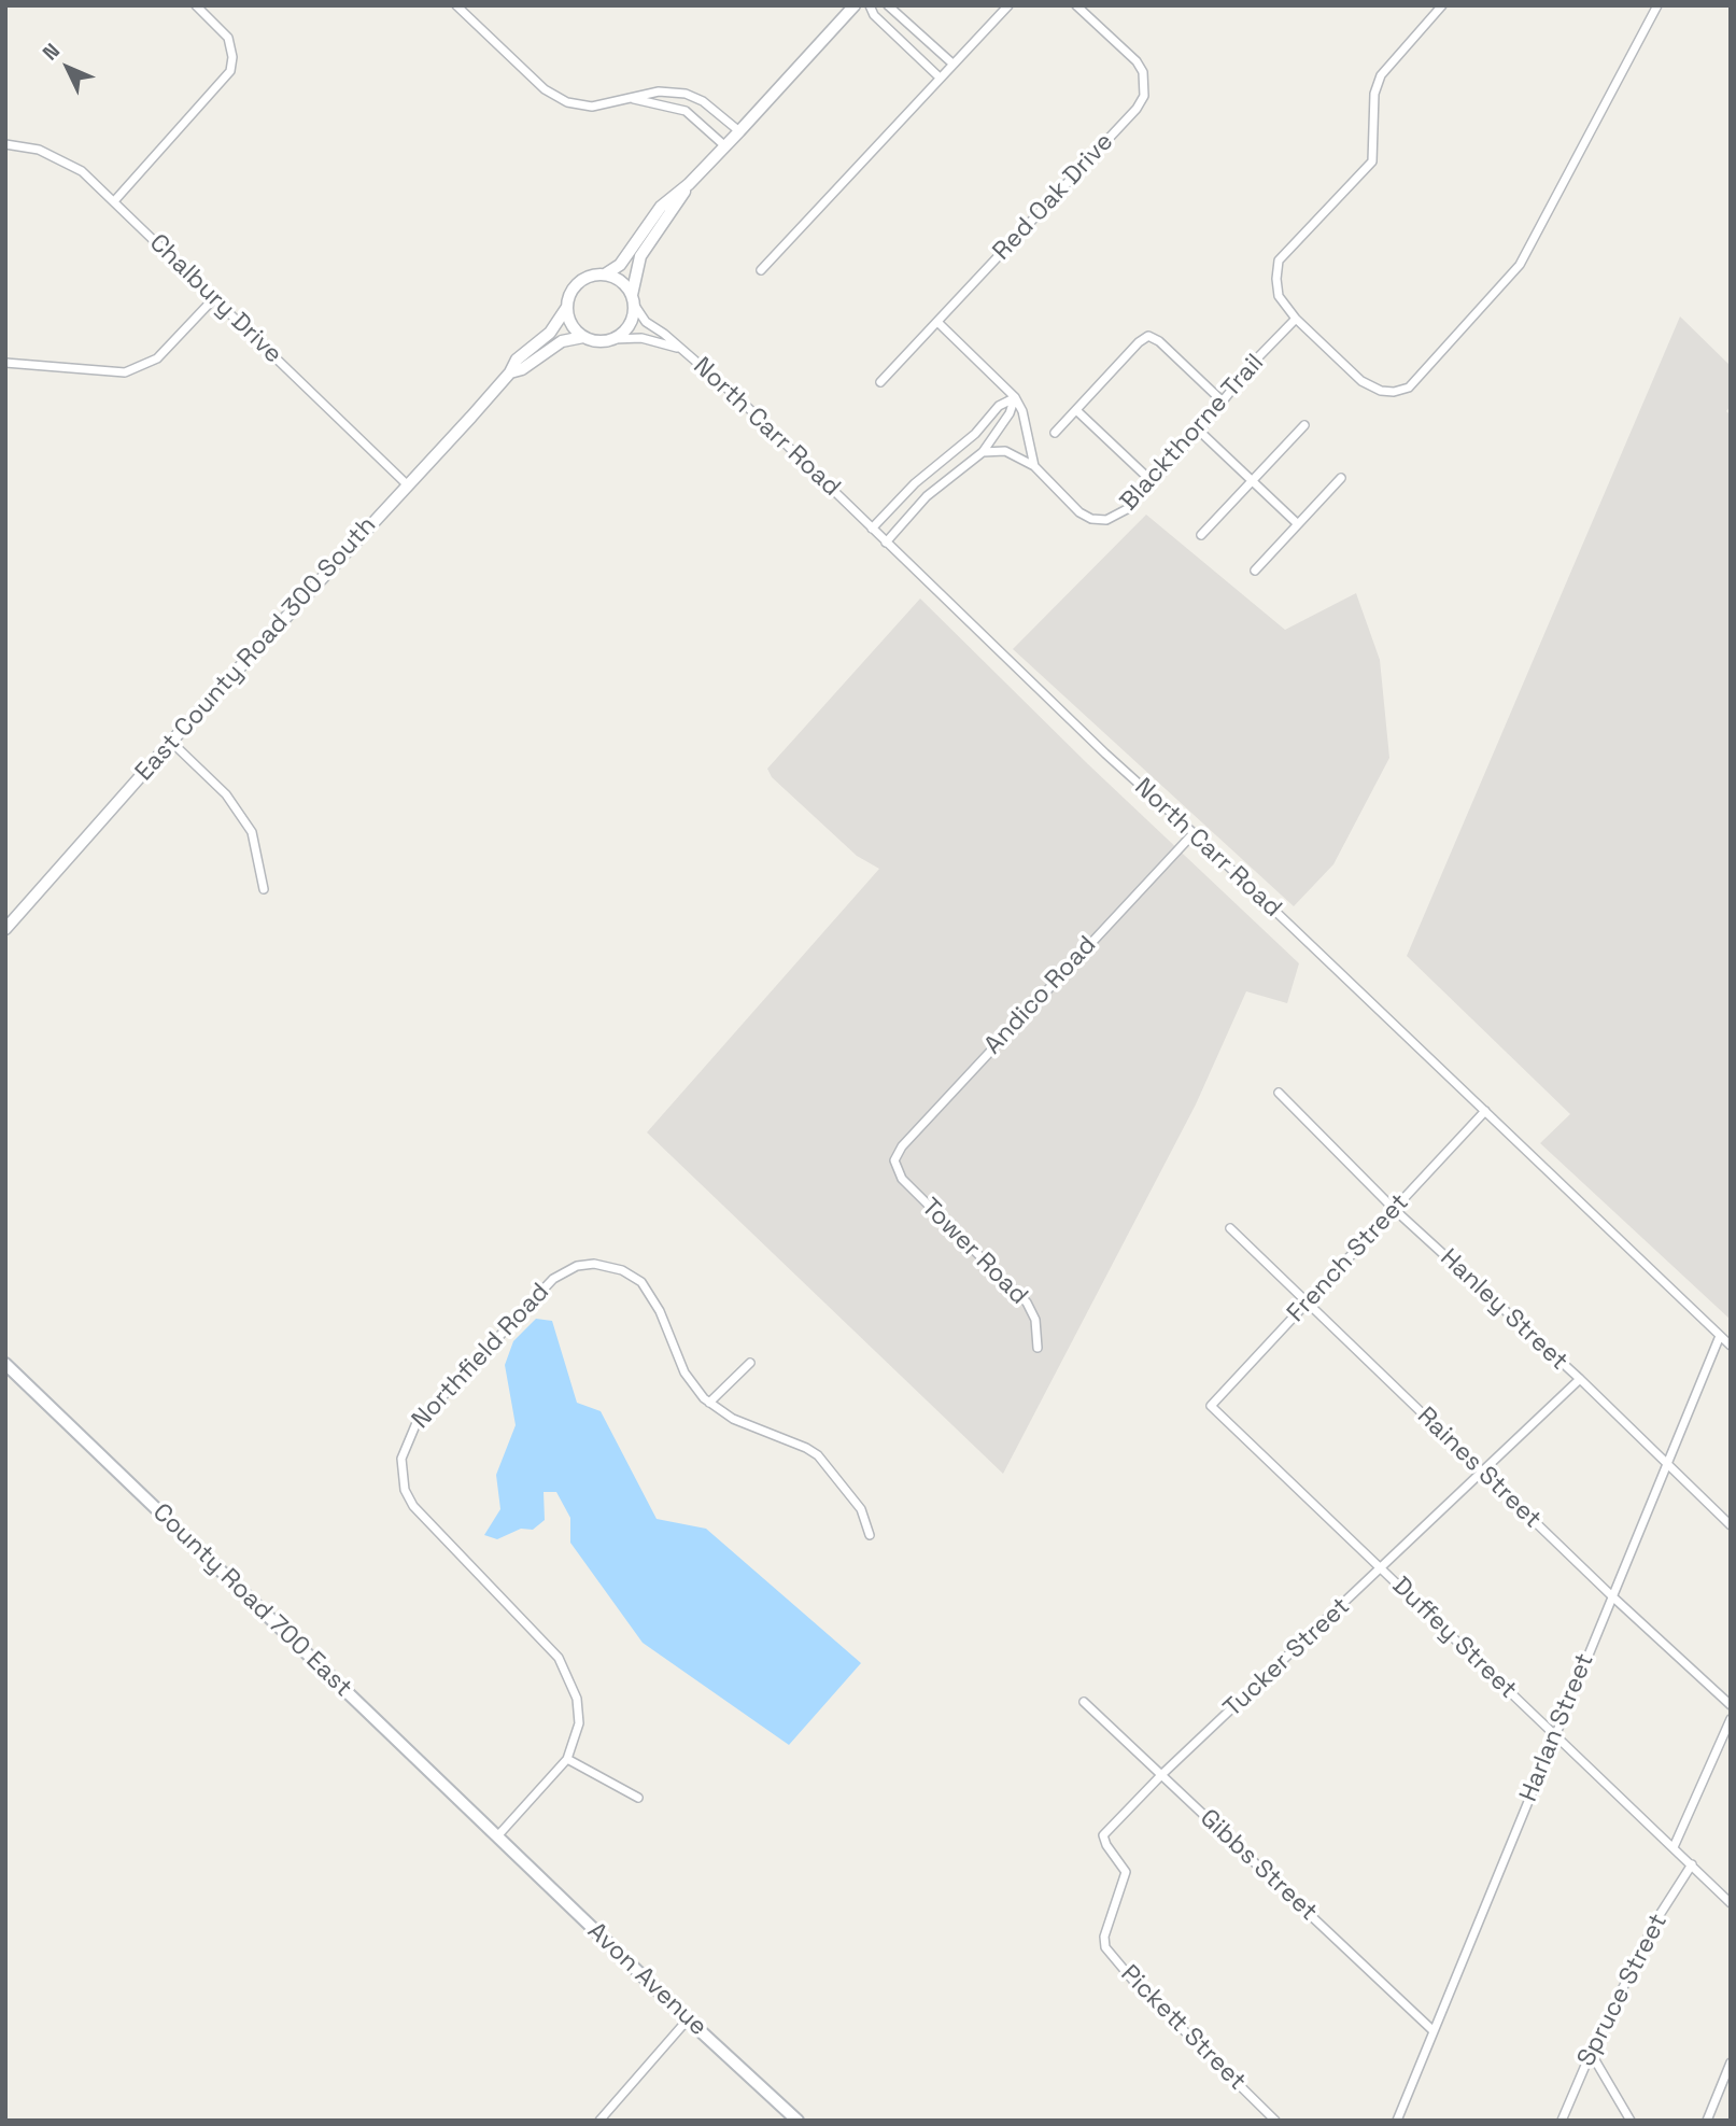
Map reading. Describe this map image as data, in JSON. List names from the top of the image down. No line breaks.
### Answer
{"streets":{"main road":["County Road 700 East","Avon Avenue"],"street":["Red Oak Drive","Chalbury Drive","North Carr Road","Blackthorne Trail","East County Road 300 South","Andico Road","Tower Road","French Street","Hanley Street","Northfield Road","Raines Street","Duffey Street","Tucker Street","Harlan Street","Gibbs Street","Spruce Street","Pickett Street"]},"crossings":[["Chalbury Drive","East County Road 300 South"],["North Carr Road","East County Road 300 South"],["North Carr Road","Andico Road"],["North Carr Road","French Street"],["North Carr Road","Harlan Street"],["Andico Road","Tower Road"],["French Street","Hanley Street"],["French Street","Raines Street"],["French Street","Duffey Street"],["Hanley Street","Tucker Street"],["Hanley Street","Harlan Street"],["Northfield Road","County Road 700 East"],["Northfield Road","Avon Avenue"],["Raines Street","Tucker Street"],["Raines Street","Harlan Street"],["County Road 700 East","Avon Avenue"],["Duffey Street","Tucker Street"],["Duffey Street","Harlan Street"],["Duffey Street","Spruce Street"],["Tucker Street","Gibbs Street"],["Tucker Street","Pickett Street"],["Harlan Street","Gibbs Street"]],"north":"top left"}
